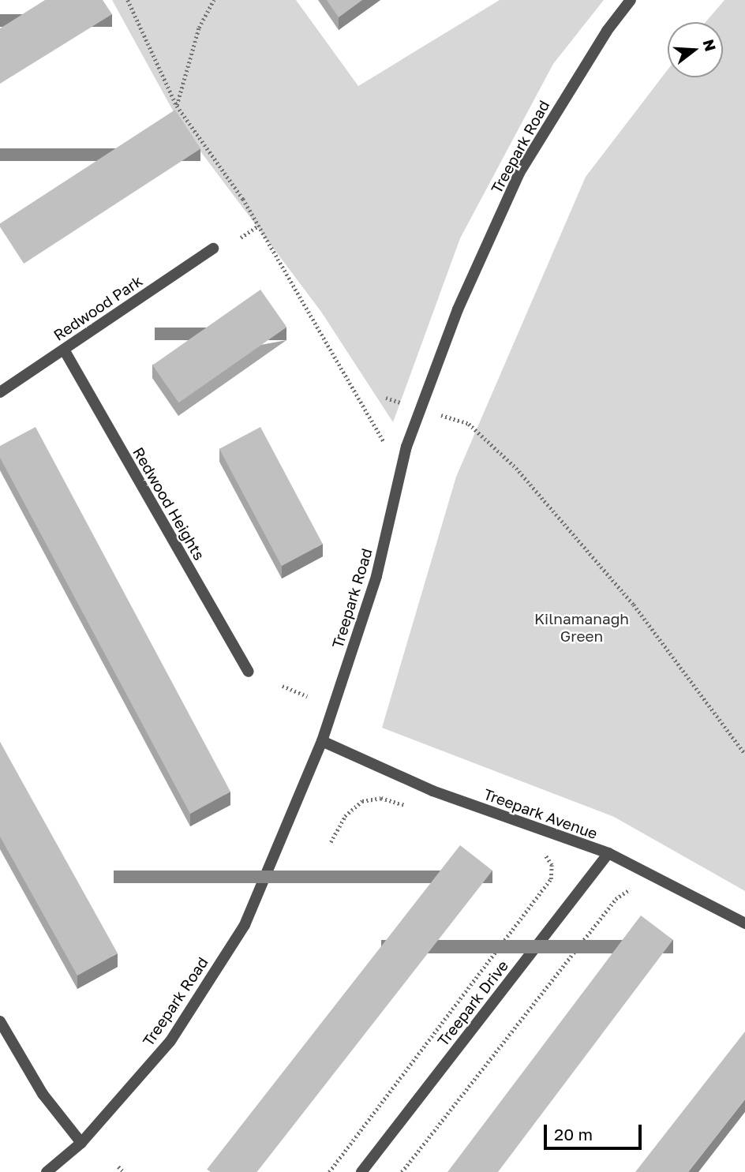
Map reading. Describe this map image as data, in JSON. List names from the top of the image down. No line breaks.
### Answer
{"streets":{"street":["Treepark Road","Redwood Park","Redwood Heights","Treepark Avenue","Treepark Drive"]},"crossings":[["Treepark Road","Treepark Avenue"],["Redwood Park","Redwood Heights"],["Treepark Avenue","Treepark Drive"]],"parks":["Kilnamanagh Green"],"scale_bar":"20 m","north":"right"}
